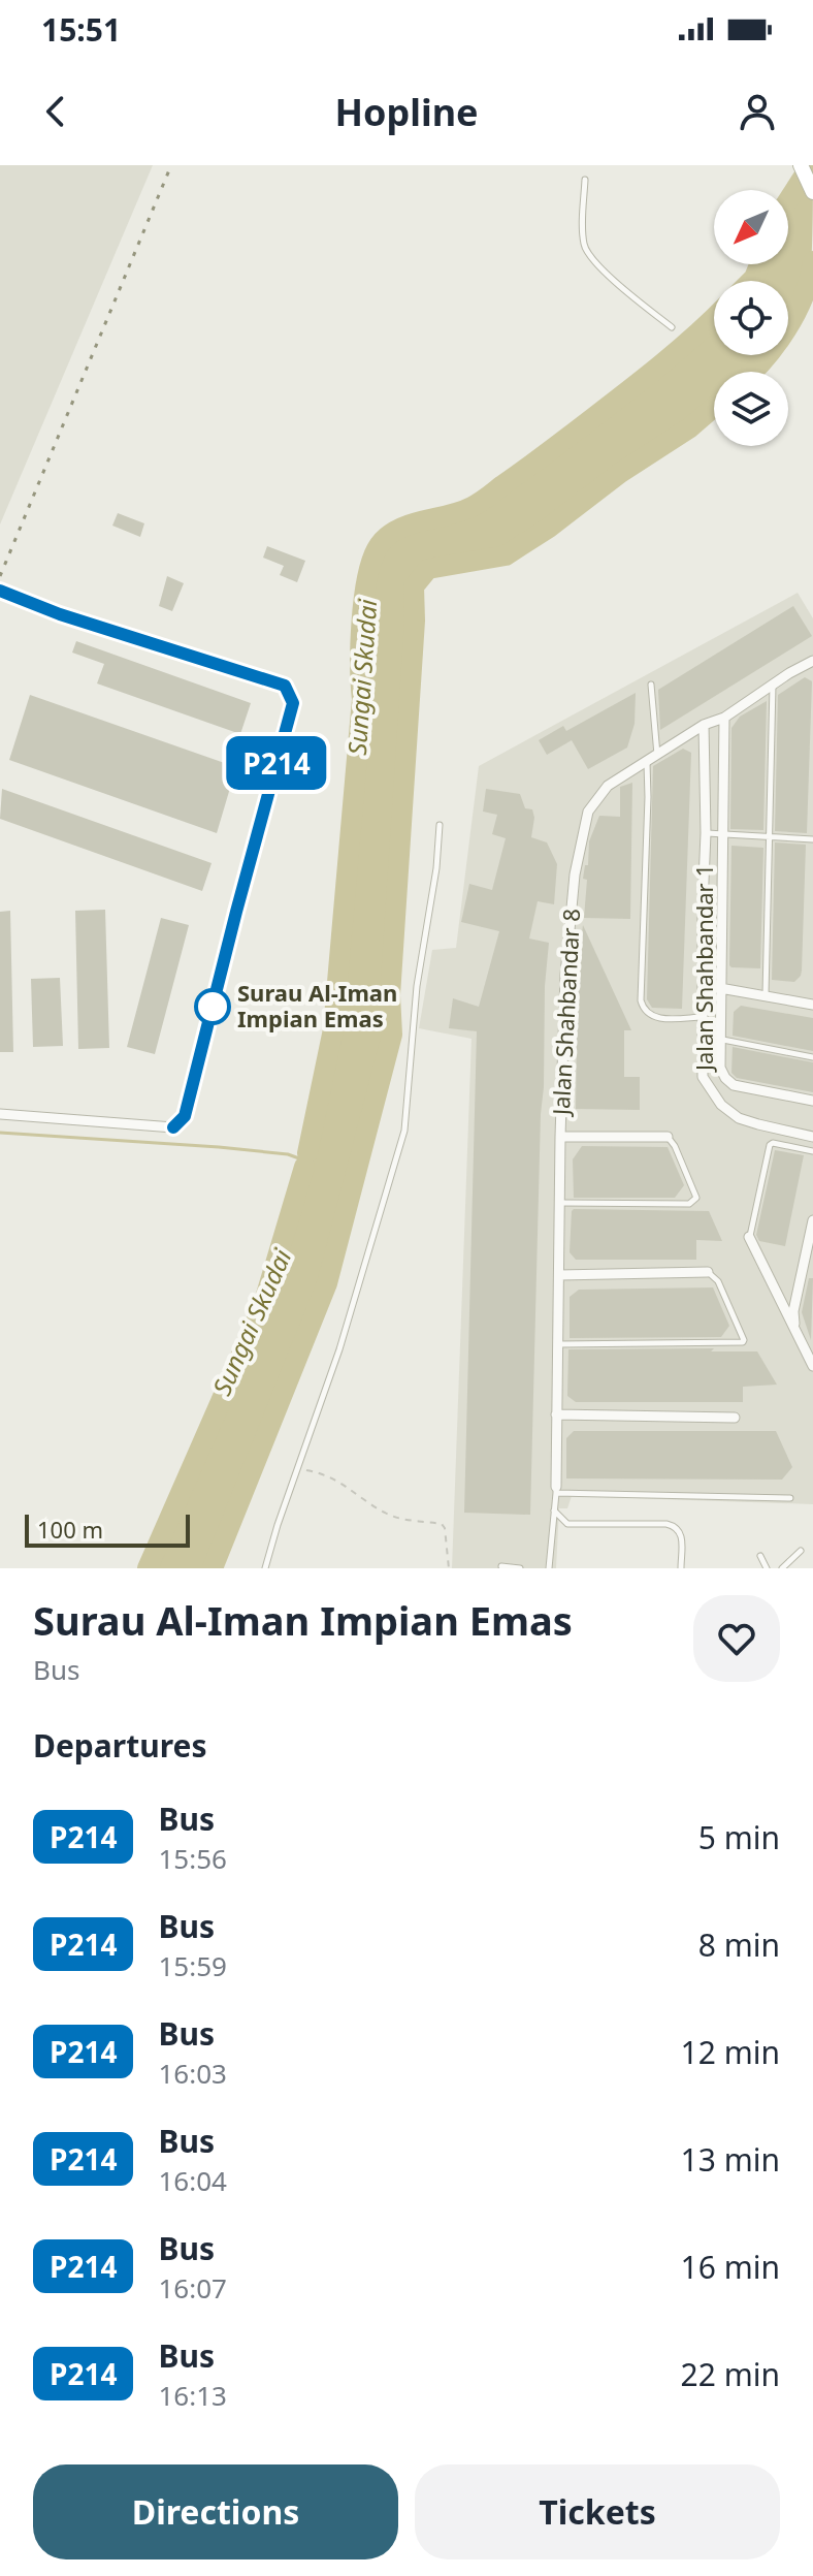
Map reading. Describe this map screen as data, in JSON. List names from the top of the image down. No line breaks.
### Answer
{"streets":{"street":["Jalan Shahbandar 1","Jalan Shahbandar 8"]},"crossings":[["Jalan Shahbandar 1","Jalan Shahbandar 8"]],"water":["Sungai Skudai"],"places":["Surau Al-Iman Impian Emas"],"lines":["bus line P214"],"scale_bar":"100 m","north":"bottom left","page":{"status":"15:51","header":"Hopline","on_map":"P214","scale":"100 m","heading":[["Surau Al-Iman Impian Emas","Bus"],"Departures"],"list":[{"mark":"P214","name":"Bus","note":"15:56","value":"5 min"},{"mark":"P214","name":"Bus","note":"15:59","value":"8 min"},{"mark":"P214","name":"Bus","note":"16:03","value":"12 min"},{"mark":"P214","name":"Bus","note":"16:04","value":"13 min"},{"mark":"P214","name":"Bus","note":"16:07","value":"16 min"},{"mark":"P214","name":"Bus","note":"16:13","value":"22 min"}],"buttons":["Directions","Tickets"]}}
